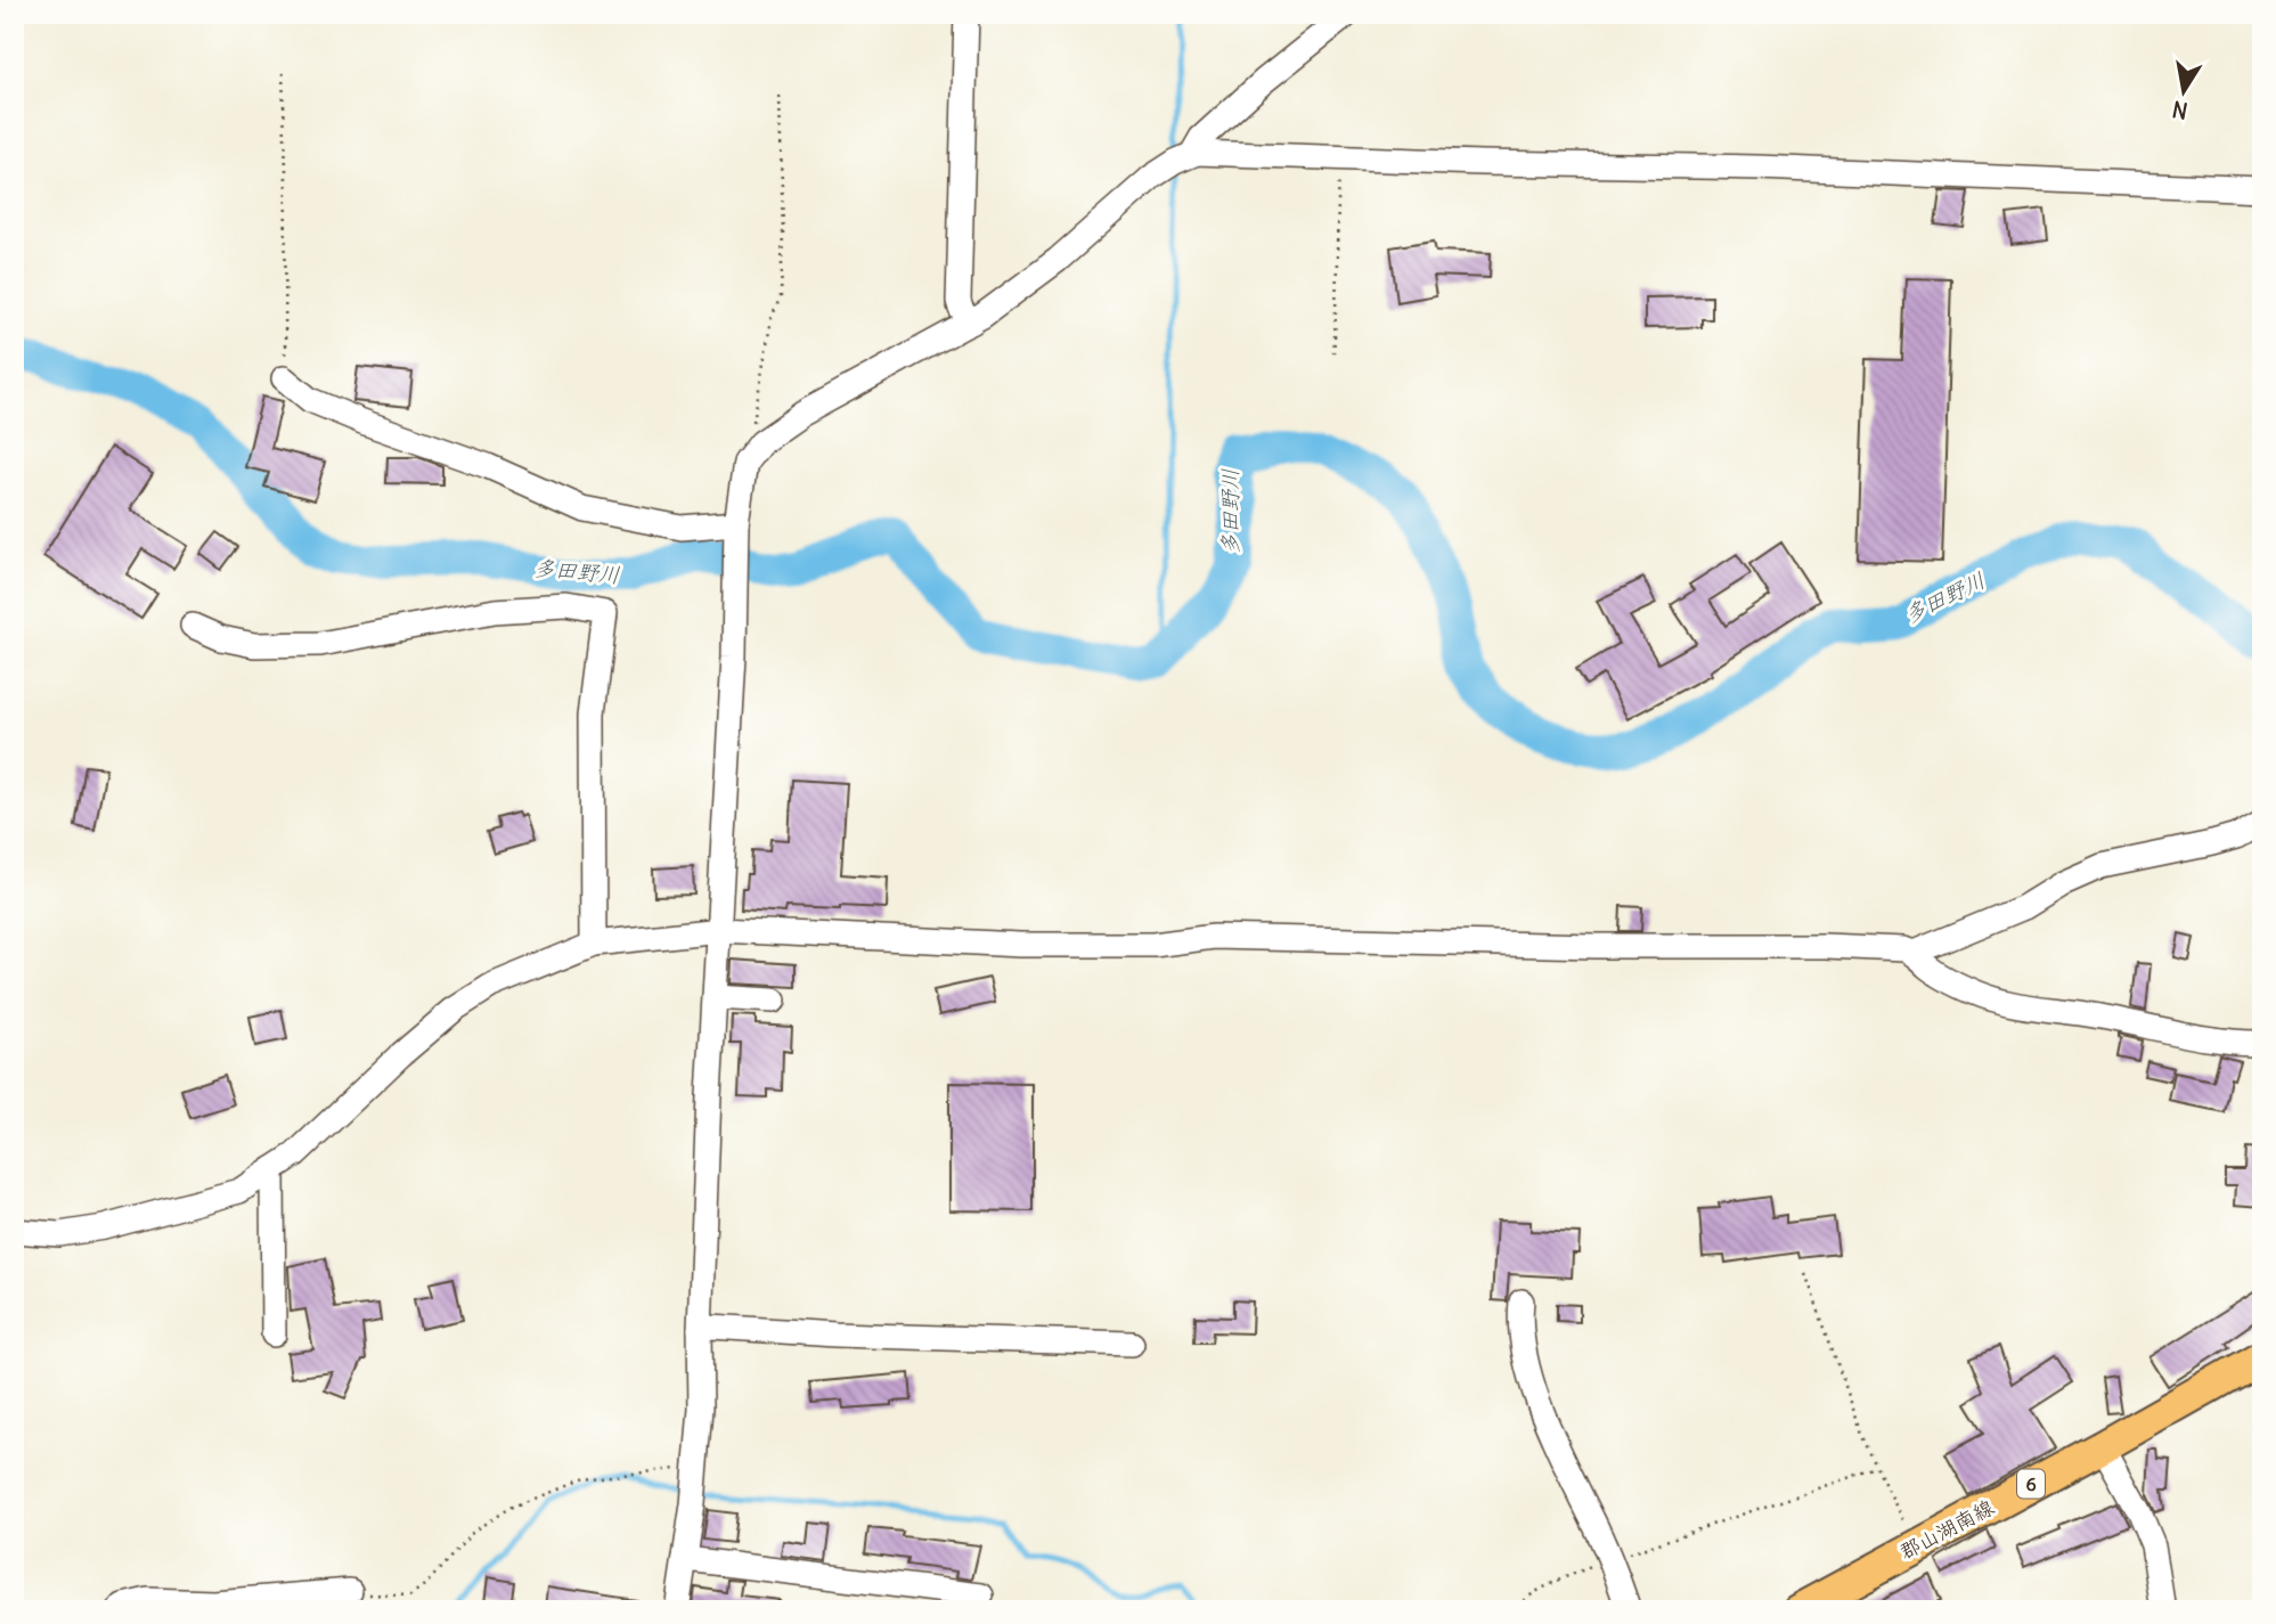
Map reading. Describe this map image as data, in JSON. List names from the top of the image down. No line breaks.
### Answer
{"streets":{"main road":["6","郡山湖南線"]},"water":["多田野川"],"north":"bottom"}
